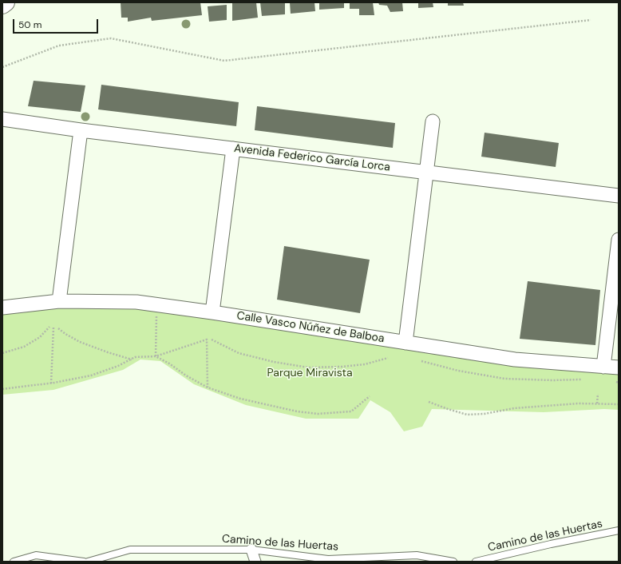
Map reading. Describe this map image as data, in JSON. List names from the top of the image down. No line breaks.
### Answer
{"streets":{"street":["Avenida Federico García Lorca","Calle Vasco Núñez de Balboa"],"lane":["Camino de las Huertas"]},"parks":["Parque Miravista"],"scale_bar":"50 m"}
